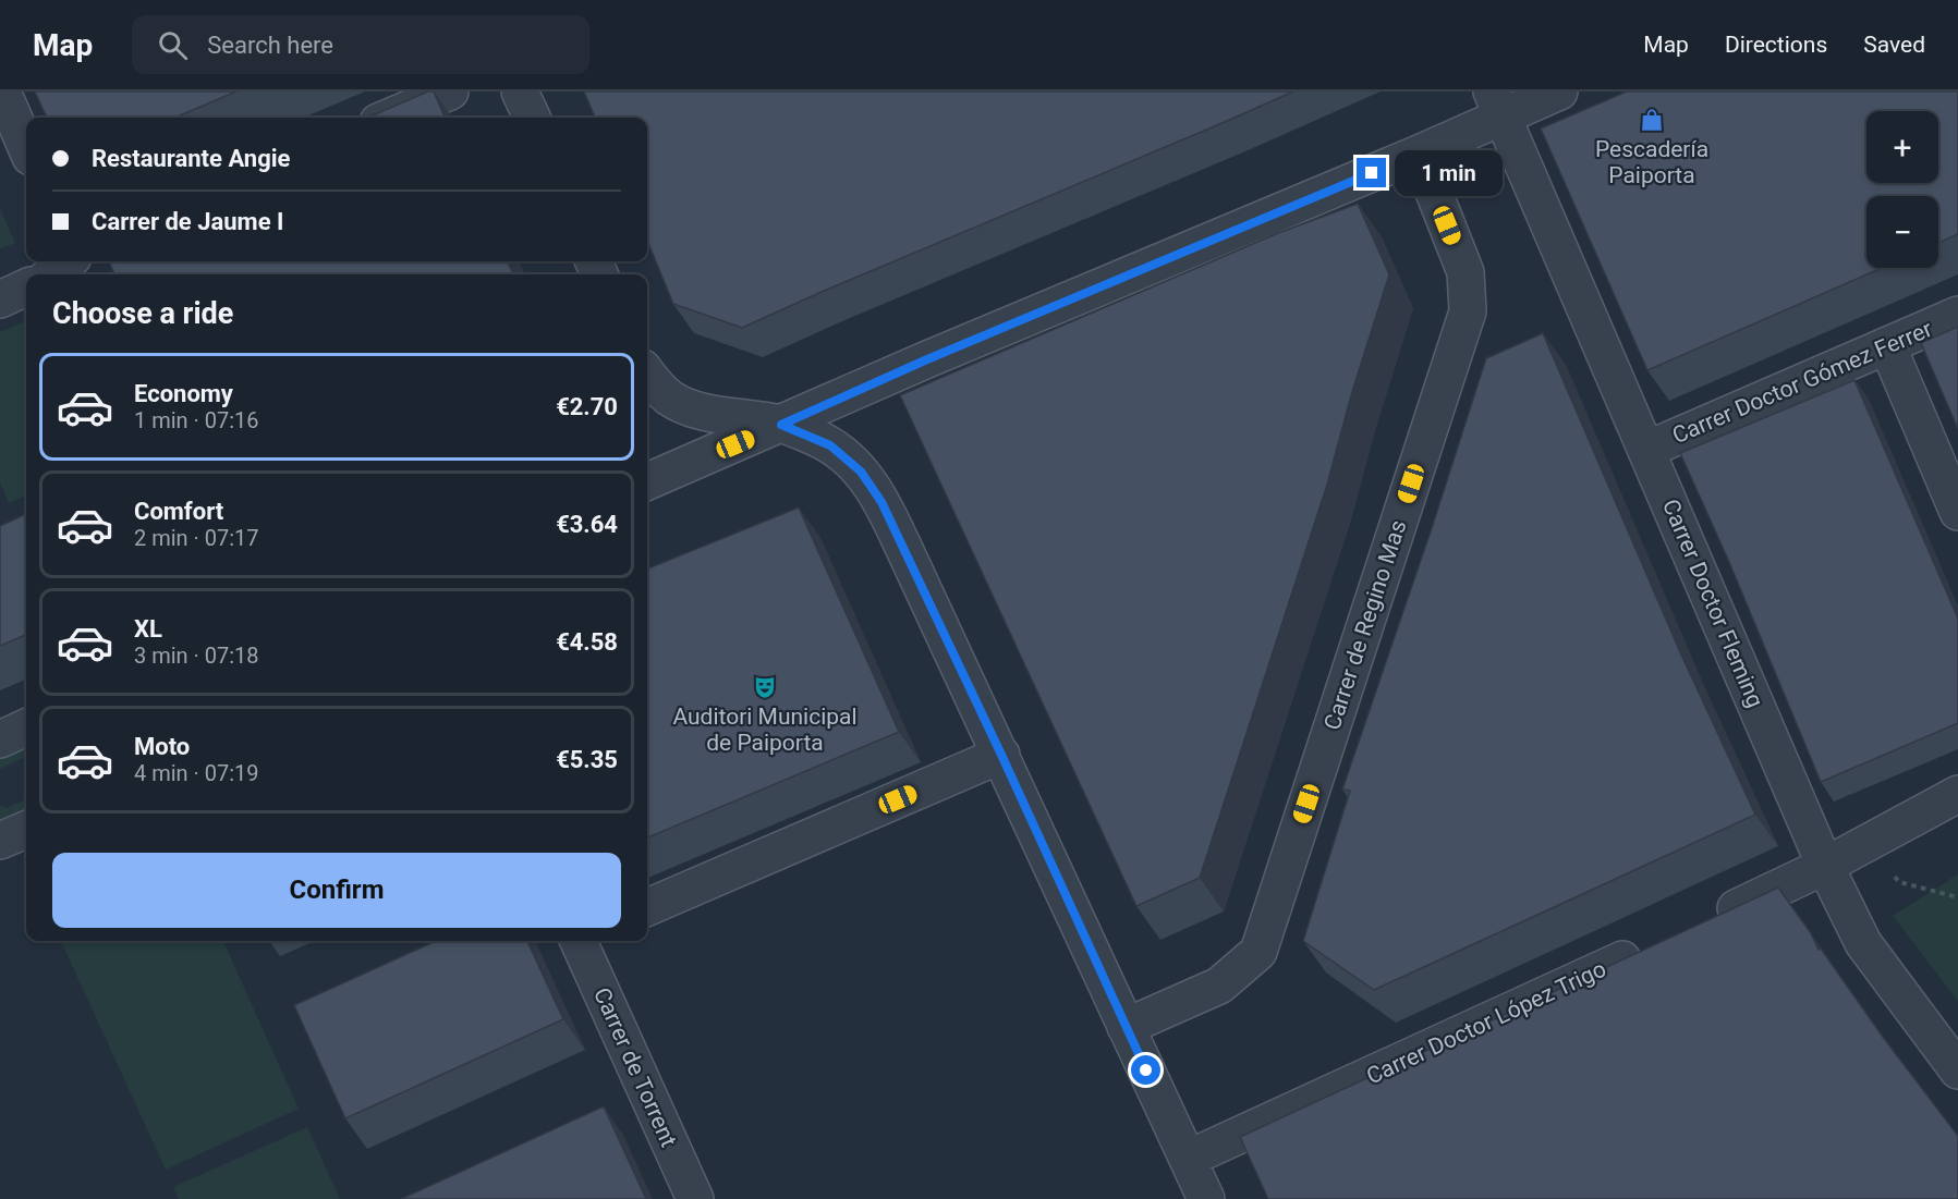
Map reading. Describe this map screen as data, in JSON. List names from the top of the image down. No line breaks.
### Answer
{"streets":{"street":["Carrer Doctor Gómez Ferrer","Carrer Doctor Fleming","Carrer de Regino Mas","Carrer Doctor López Trigo","Carrer de Torrent"]},"crossings":[["Carrer Doctor Gómez Ferrer","Carrer Doctor Fleming"]],"places":{"shop":["Pescadería Paiporta"],"theatre":["Auditori Municipal de Paiporta"]},"page":{"header":"Map","search":"Search here","nav":["Map","Directions","Saved"],"map_buttons":["+","−"],"banner":["Restaurante Angie","Carrer de Jaume I"],"bubble":"1 min","heading":"Choose a ride","list":[{"name":"Economy","note":"1 min · 07:16","value":"€2.70"},{"name":"Comfort","note":"2 min · 07:17","value":"€3.64"},{"name":"XL","note":"3 min · 07:18","value":"€4.58"},{"name":"Moto","note":"4 min · 07:19","value":"€5.35"}],"buttons":"Confirm"}}
